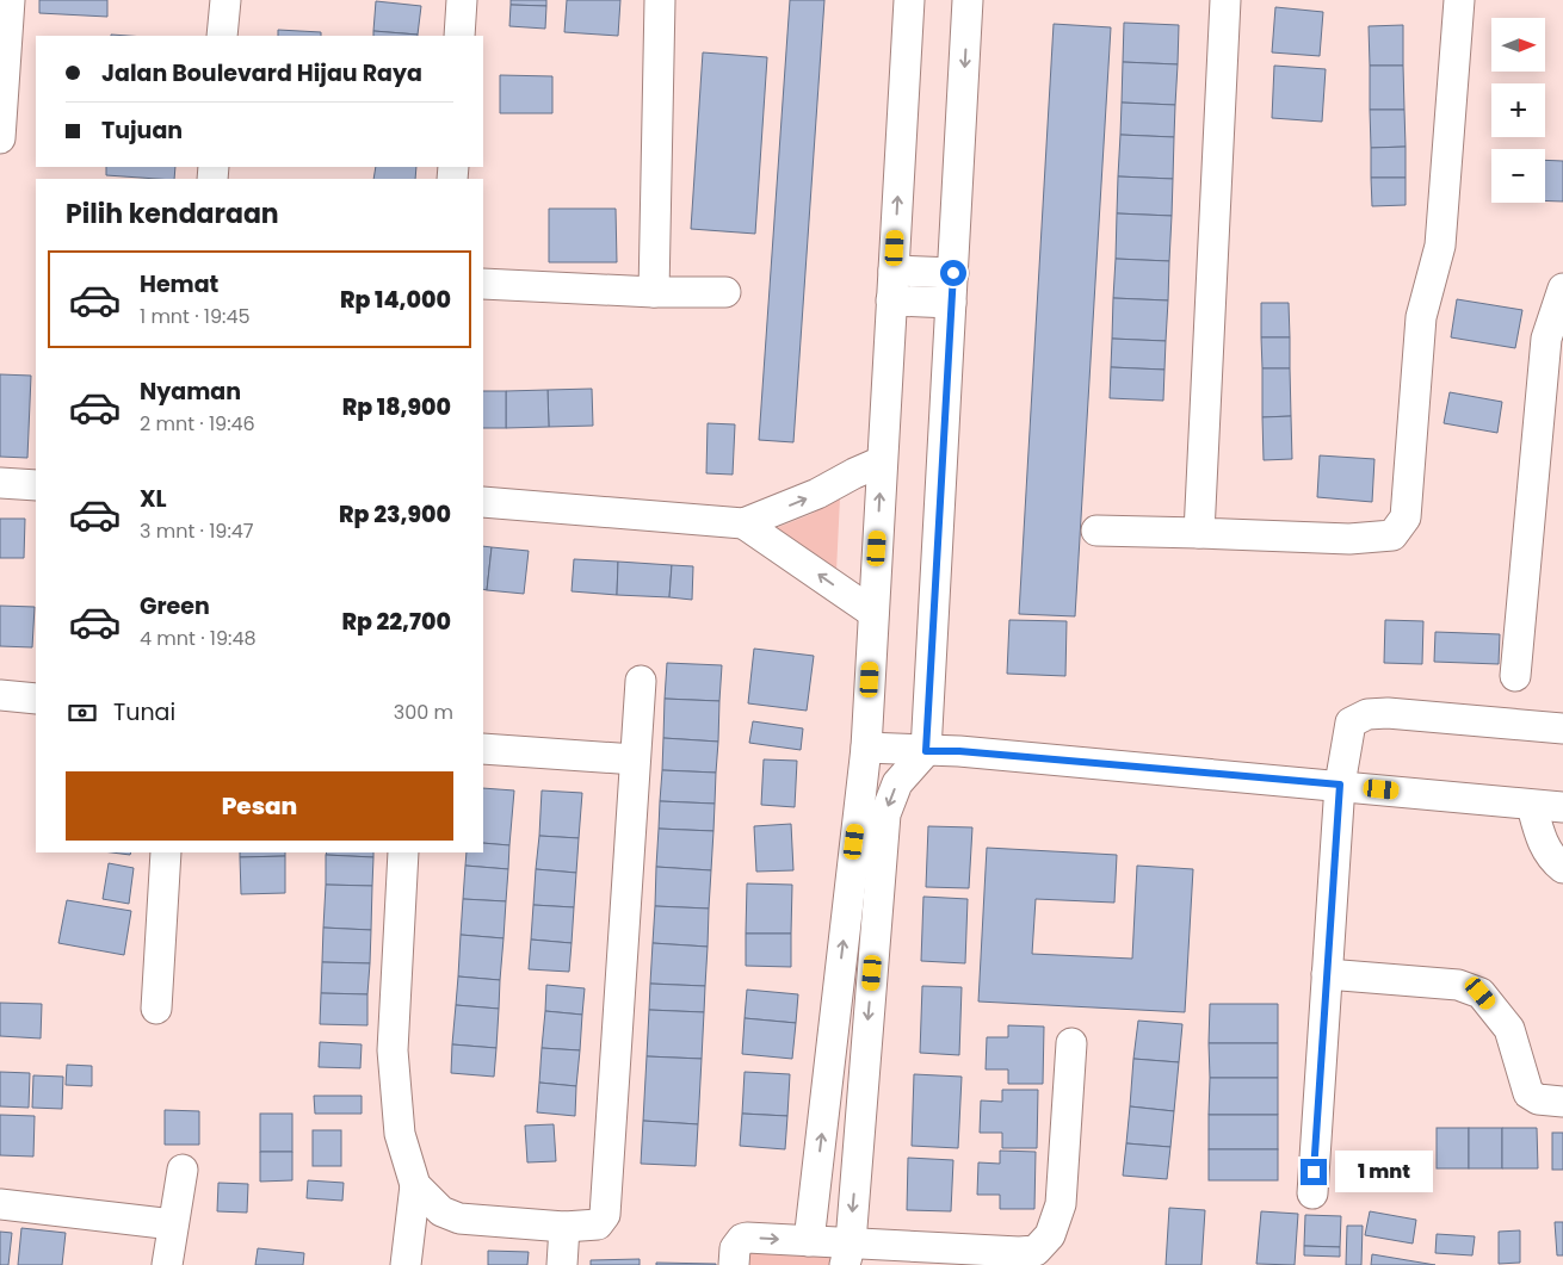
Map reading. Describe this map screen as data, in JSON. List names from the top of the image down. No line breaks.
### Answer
{"north":"right","page":{"map_buttons":["+","−"],"banner":["Jalan Boulevard Hijau Raya","Tujuan"],"heading":"Pilih kendaraan","list":[{"name":"Hemat","note":"1 mnt · 19:45","value":"Rp 14,000"},{"name":"Nyaman","note":"2 mnt · 19:46","value":"Rp 18,900"},{"name":"XL","note":"3 mnt · 19:47","value":"Rp 23,900"},{"name":"Green","note":"4 mnt · 19:48","value":"Rp 22,700"}],"pay":["Tunai","300 m"],"buttons":"Pesan","bubble":"1 mnt"}}
